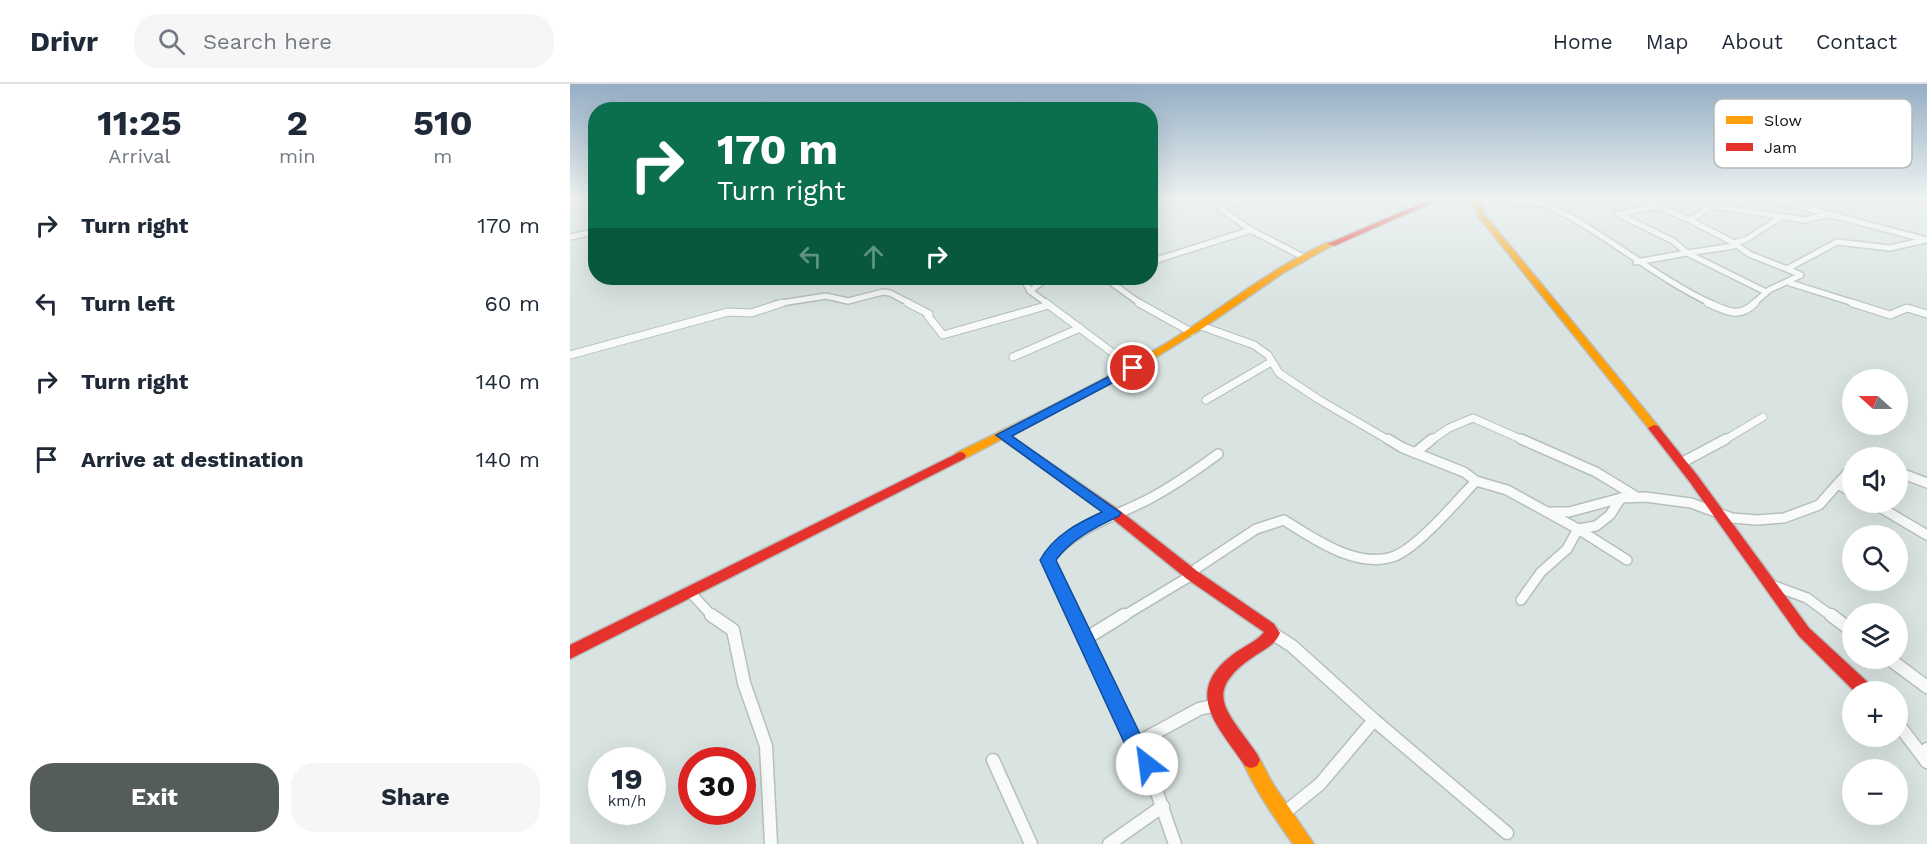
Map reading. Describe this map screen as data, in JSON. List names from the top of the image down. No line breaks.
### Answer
{"legend":["Slow","Jam"],"north":"left","page":{"header":"Drivr","search":"Search here","nav":["Home","Map","About","Contact"],"eta":["11:25","Arrival","2","min","510","m"],"turn":["170 m","Turn right"],"list":[{"name":"Turn right","value":"170 m"},{"name":"Turn left","value":"60 m"},{"name":"Turn right","value":"140 m"},{"name":"Arrive at destination","value":"140 m"}],"map_buttons":["+","−"],"speed":"19 km/h","limit":"30","buttons":["Exit","Share"]}}
